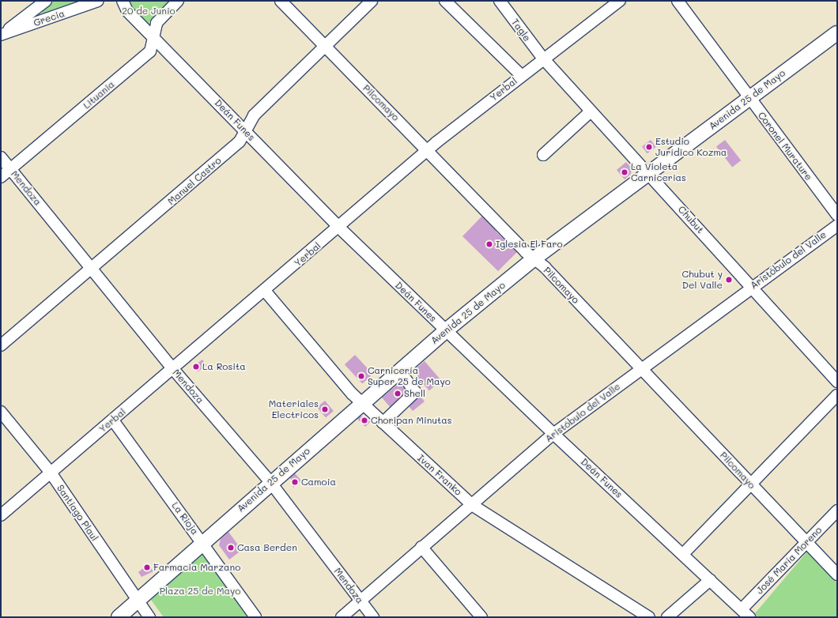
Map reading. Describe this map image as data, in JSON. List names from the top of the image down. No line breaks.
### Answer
{"streets":{"main road":["Avenida 25 de Mayo"],"street":["Grecia","Tagle","Yerbal","Lituania","Pilcomayo","Deán Funes","Coronel Murature","Manuel Castro","Mendoza","Chubut","Aristóbulo del Valle","Ivan Franko","Santiago Plaul","La Rioja","José María Moreno"]},"crossings":[["Tagle","Yerbal"],["Tagle","Chubut"],["Yerbal","Pilcomayo"],["Yerbal","Deán Funes"],["Yerbal","Mendoza"],["Yerbal","Chubut"],["Yerbal","Ivan Franko"],["Yerbal","Santiago Plaul"],["Yerbal","La Rioja"],["Lituania","Deán Funes"],["Lituania","Mendoza"],["Avenida 25 de Mayo","Pilcomayo"],["Avenida 25 de Mayo","Deán Funes"],["Avenida 25 de Mayo","Coronel Murature"],["Avenida 25 de Mayo","Mendoza"],["Avenida 25 de Mayo","Chubut"],["Avenida 25 de Mayo","Ivan Franko"],["Avenida 25 de Mayo","Santiago Plaul"],["Avenida 25 de Mayo","La Rioja"],["Pilcomayo","Manuel Castro"],["Pilcomayo","Aristóbulo del Valle"],["Pilcomayo","José María Moreno"],["Deán Funes","Manuel Castro"],["Deán Funes","Aristóbulo del Valle"],["Deán Funes","José María Moreno"],["Manuel Castro","Mendoza"],["Mendoza","Aristóbulo del Valle"],["Chubut","Aristóbulo del Valle"],["Aristóbulo del Valle","Ivan Franko"]],"parks":["20 de Junio","Plaza 25 de Mayo"],"places":["Estudio Jurídico Kozma","La Violeta Carnicerias","Iglesia El Faro","Chubut y Del Valle","La Rosita","Carnicería Super 25 de Mayo","Shell","Materiales Electricos","Choripan Minutas","Camoia","Casa Berden","Farmacia Marzano"]}
